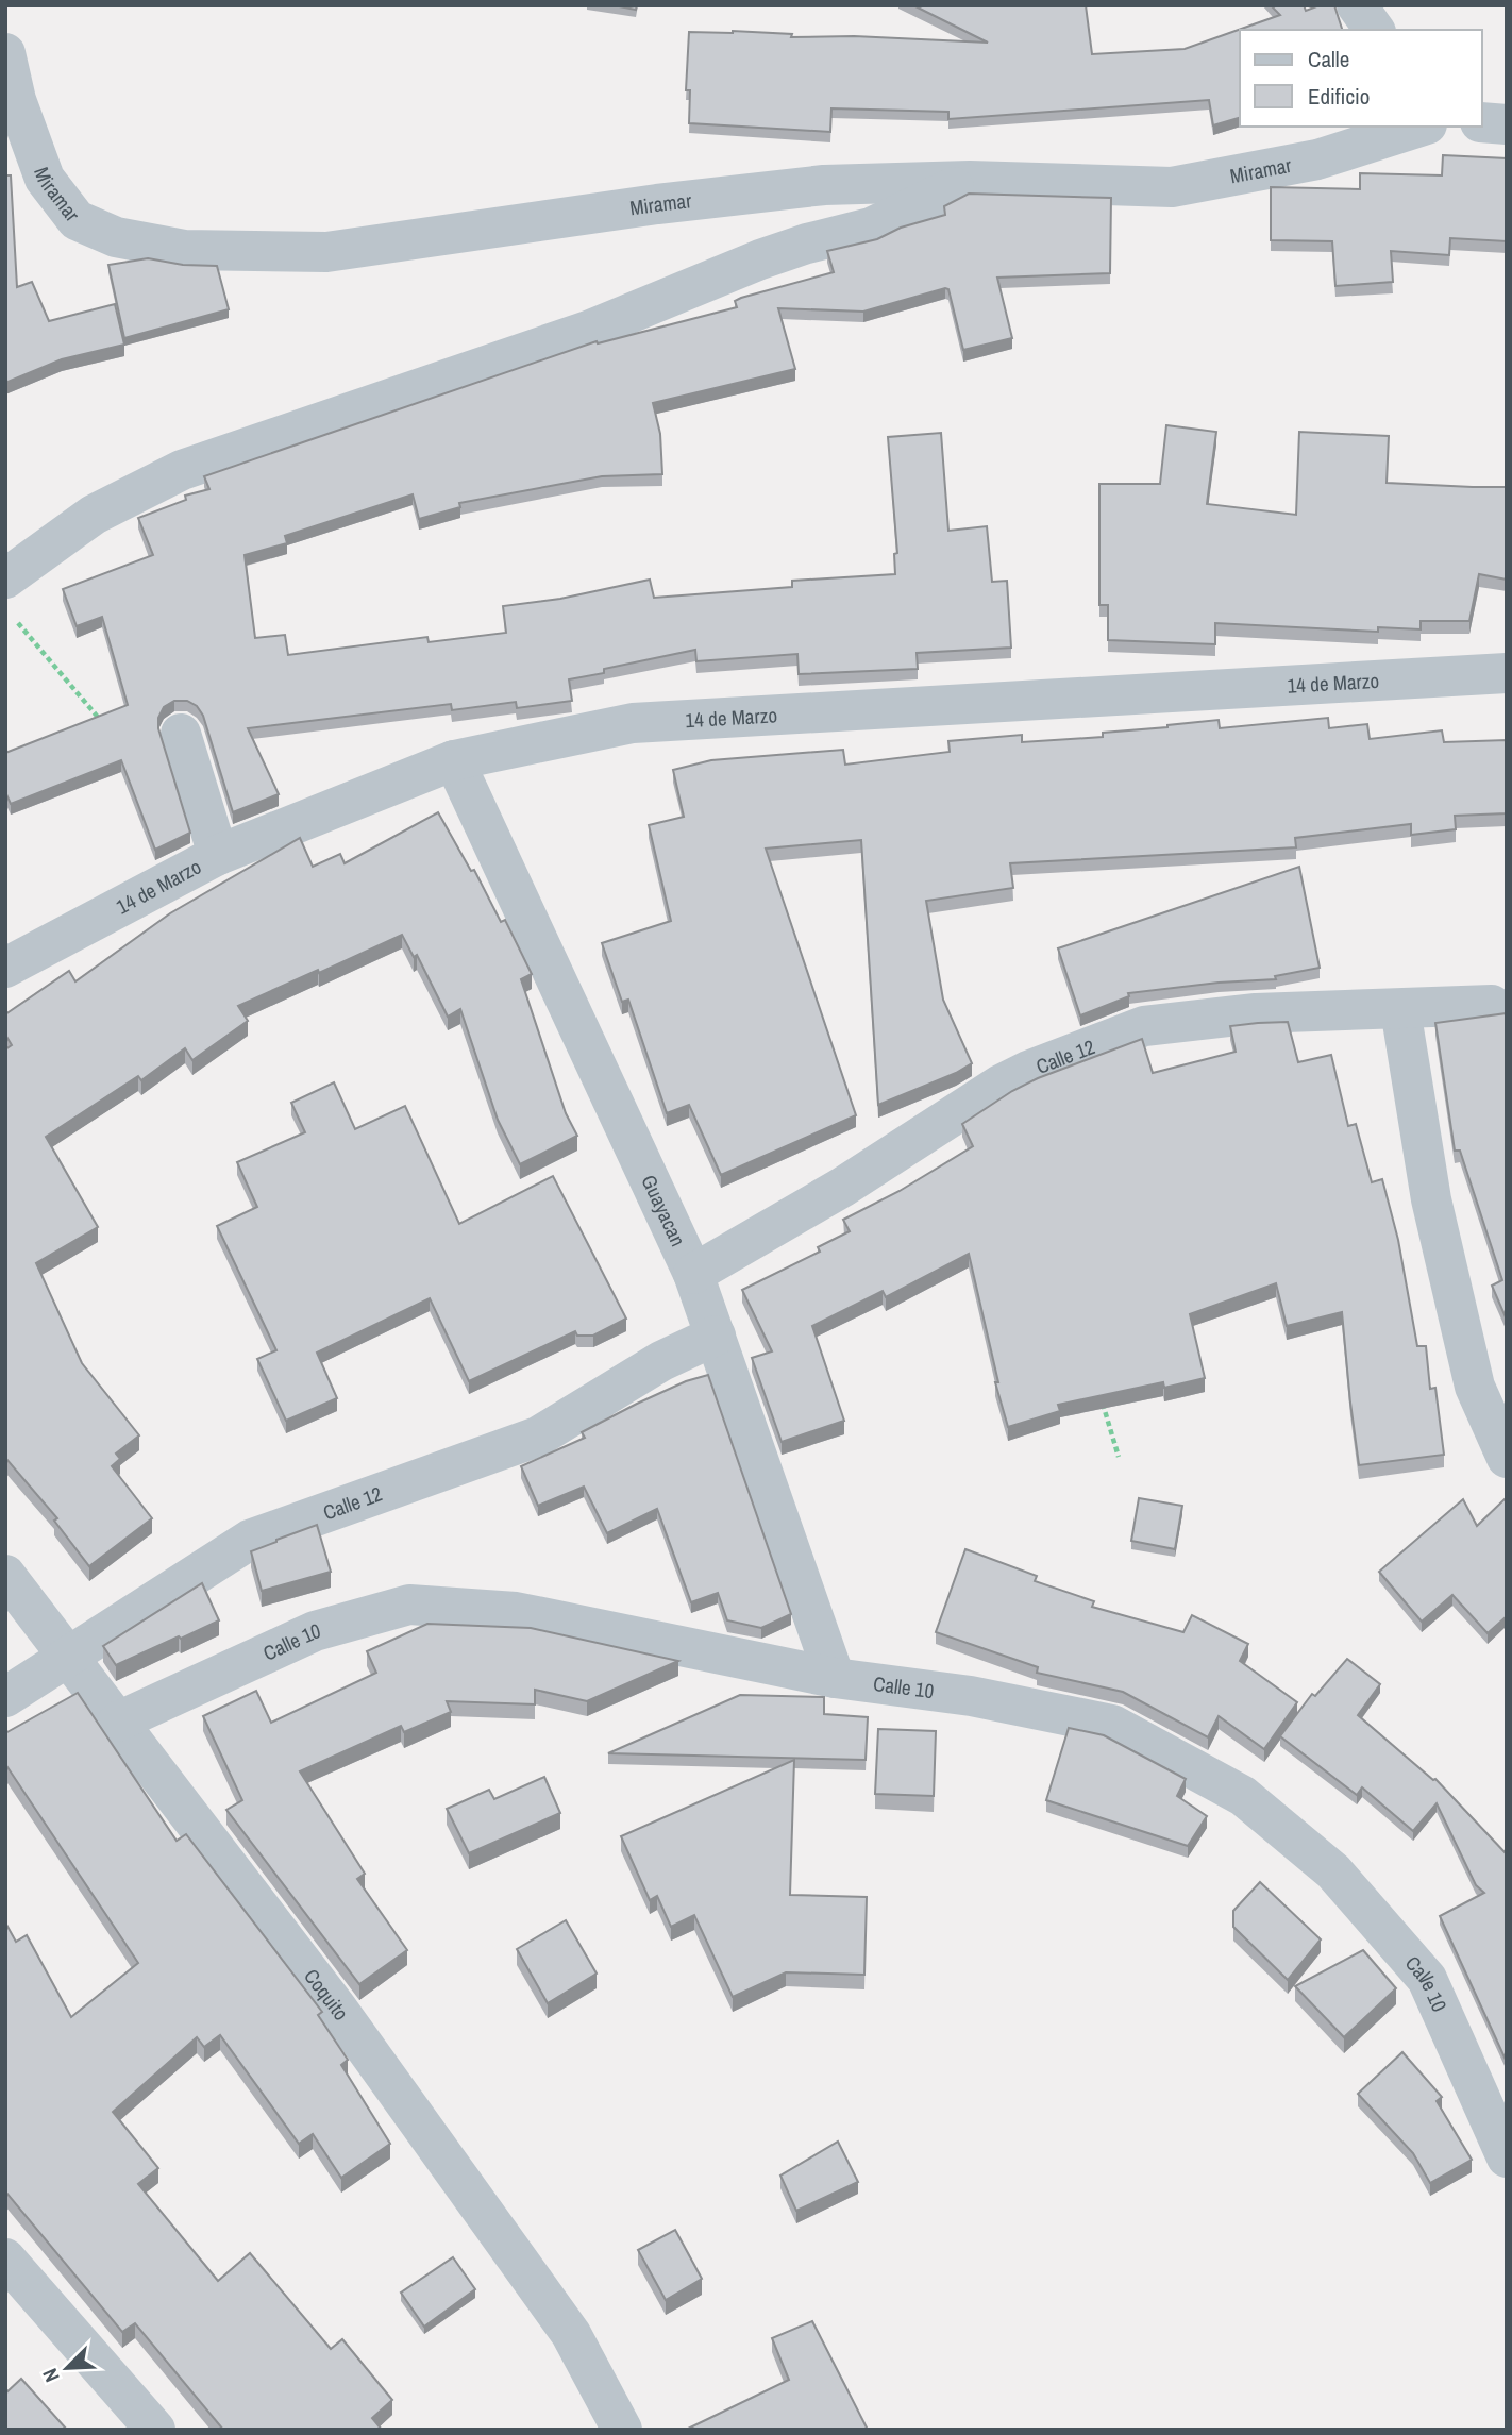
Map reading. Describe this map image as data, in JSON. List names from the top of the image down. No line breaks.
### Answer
{"streets":{"street":["Miramar","14 de Marzo","Calle 12","Guayacan","Calle 10","Coquito"]},"crossings":[["14 de Marzo","Guayacan"],["Calle 12","Guayacan"],["Calle 12","Coquito"],["Guayacan","Calle 10"],["Calle 10","Coquito"]],"legend":["Calle","Edificio"],"north":"bottom left"}
